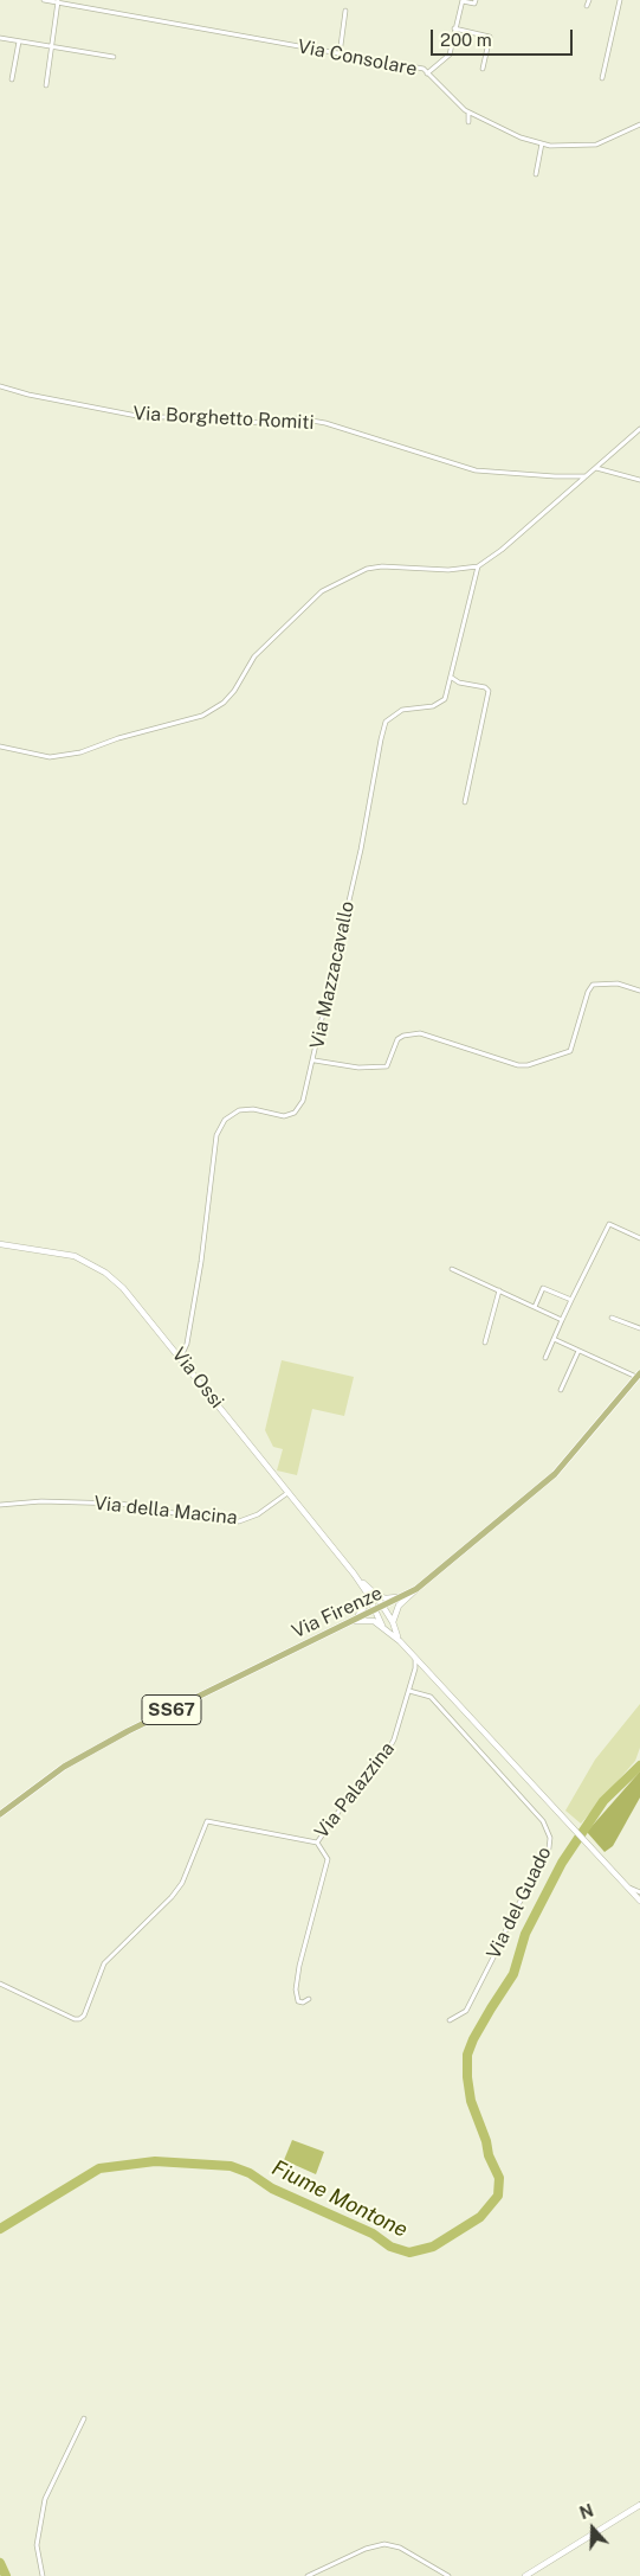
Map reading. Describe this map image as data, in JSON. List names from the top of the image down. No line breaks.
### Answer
{"streets":{"main road":["Via Firenze","SS67"],"street":["Via Consolare","Via Borghetto Romiti","Via Mazzacavallo","Via Ossi","Via della Macina","Via Palazzina","Via del Guado"]},"crossings":[["Via Mazzacavallo","Via Ossi"],["Via Ossi","Via della Macina"],["Via Ossi","Via Firenze"],["Via Ossi","Via del Guado"],["Via Firenze","Via del Guado"],["Via Palazzina","Via del Guado"]],"water":["Fiume Montone"],"scale_bar":"200 m","north":"top"}
